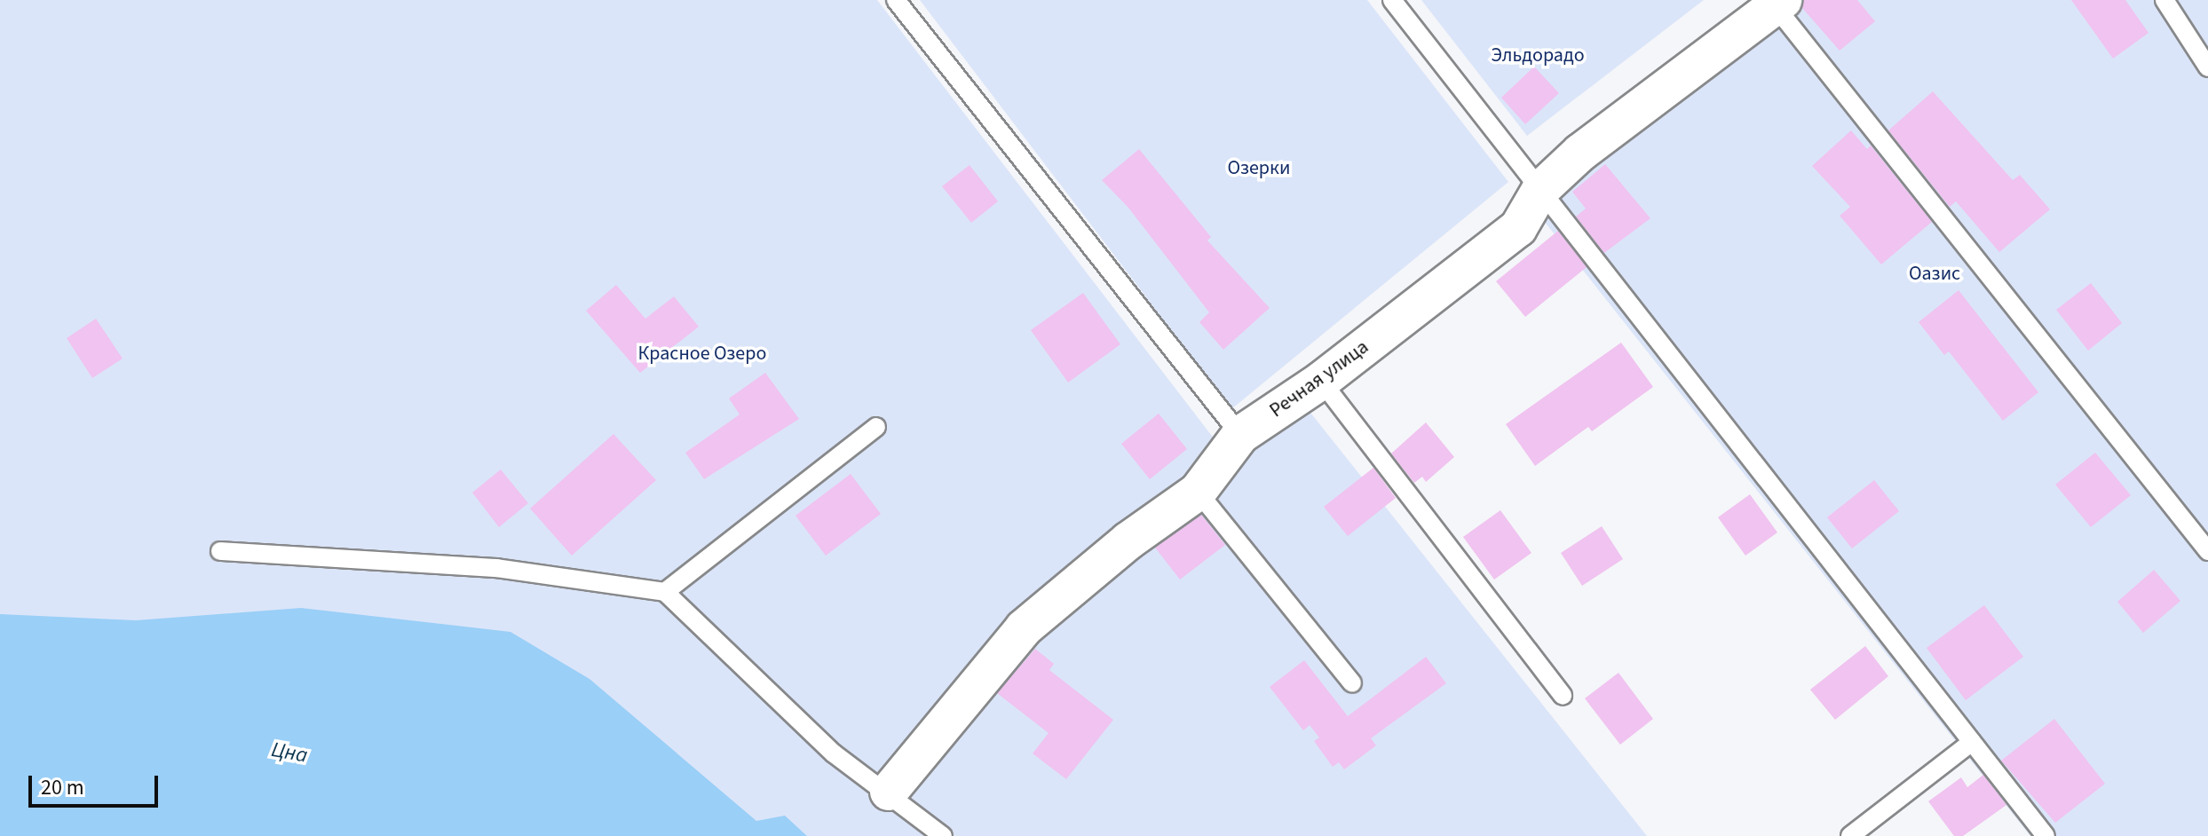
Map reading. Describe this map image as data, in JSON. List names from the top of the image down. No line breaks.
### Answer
{"streets":{"street":["Речная улица"]},"water":["Цна"],"parks":["Эльдорадо","Озерки","Оазис","Красное Озеро"],"scale_bar":"20 m"}
